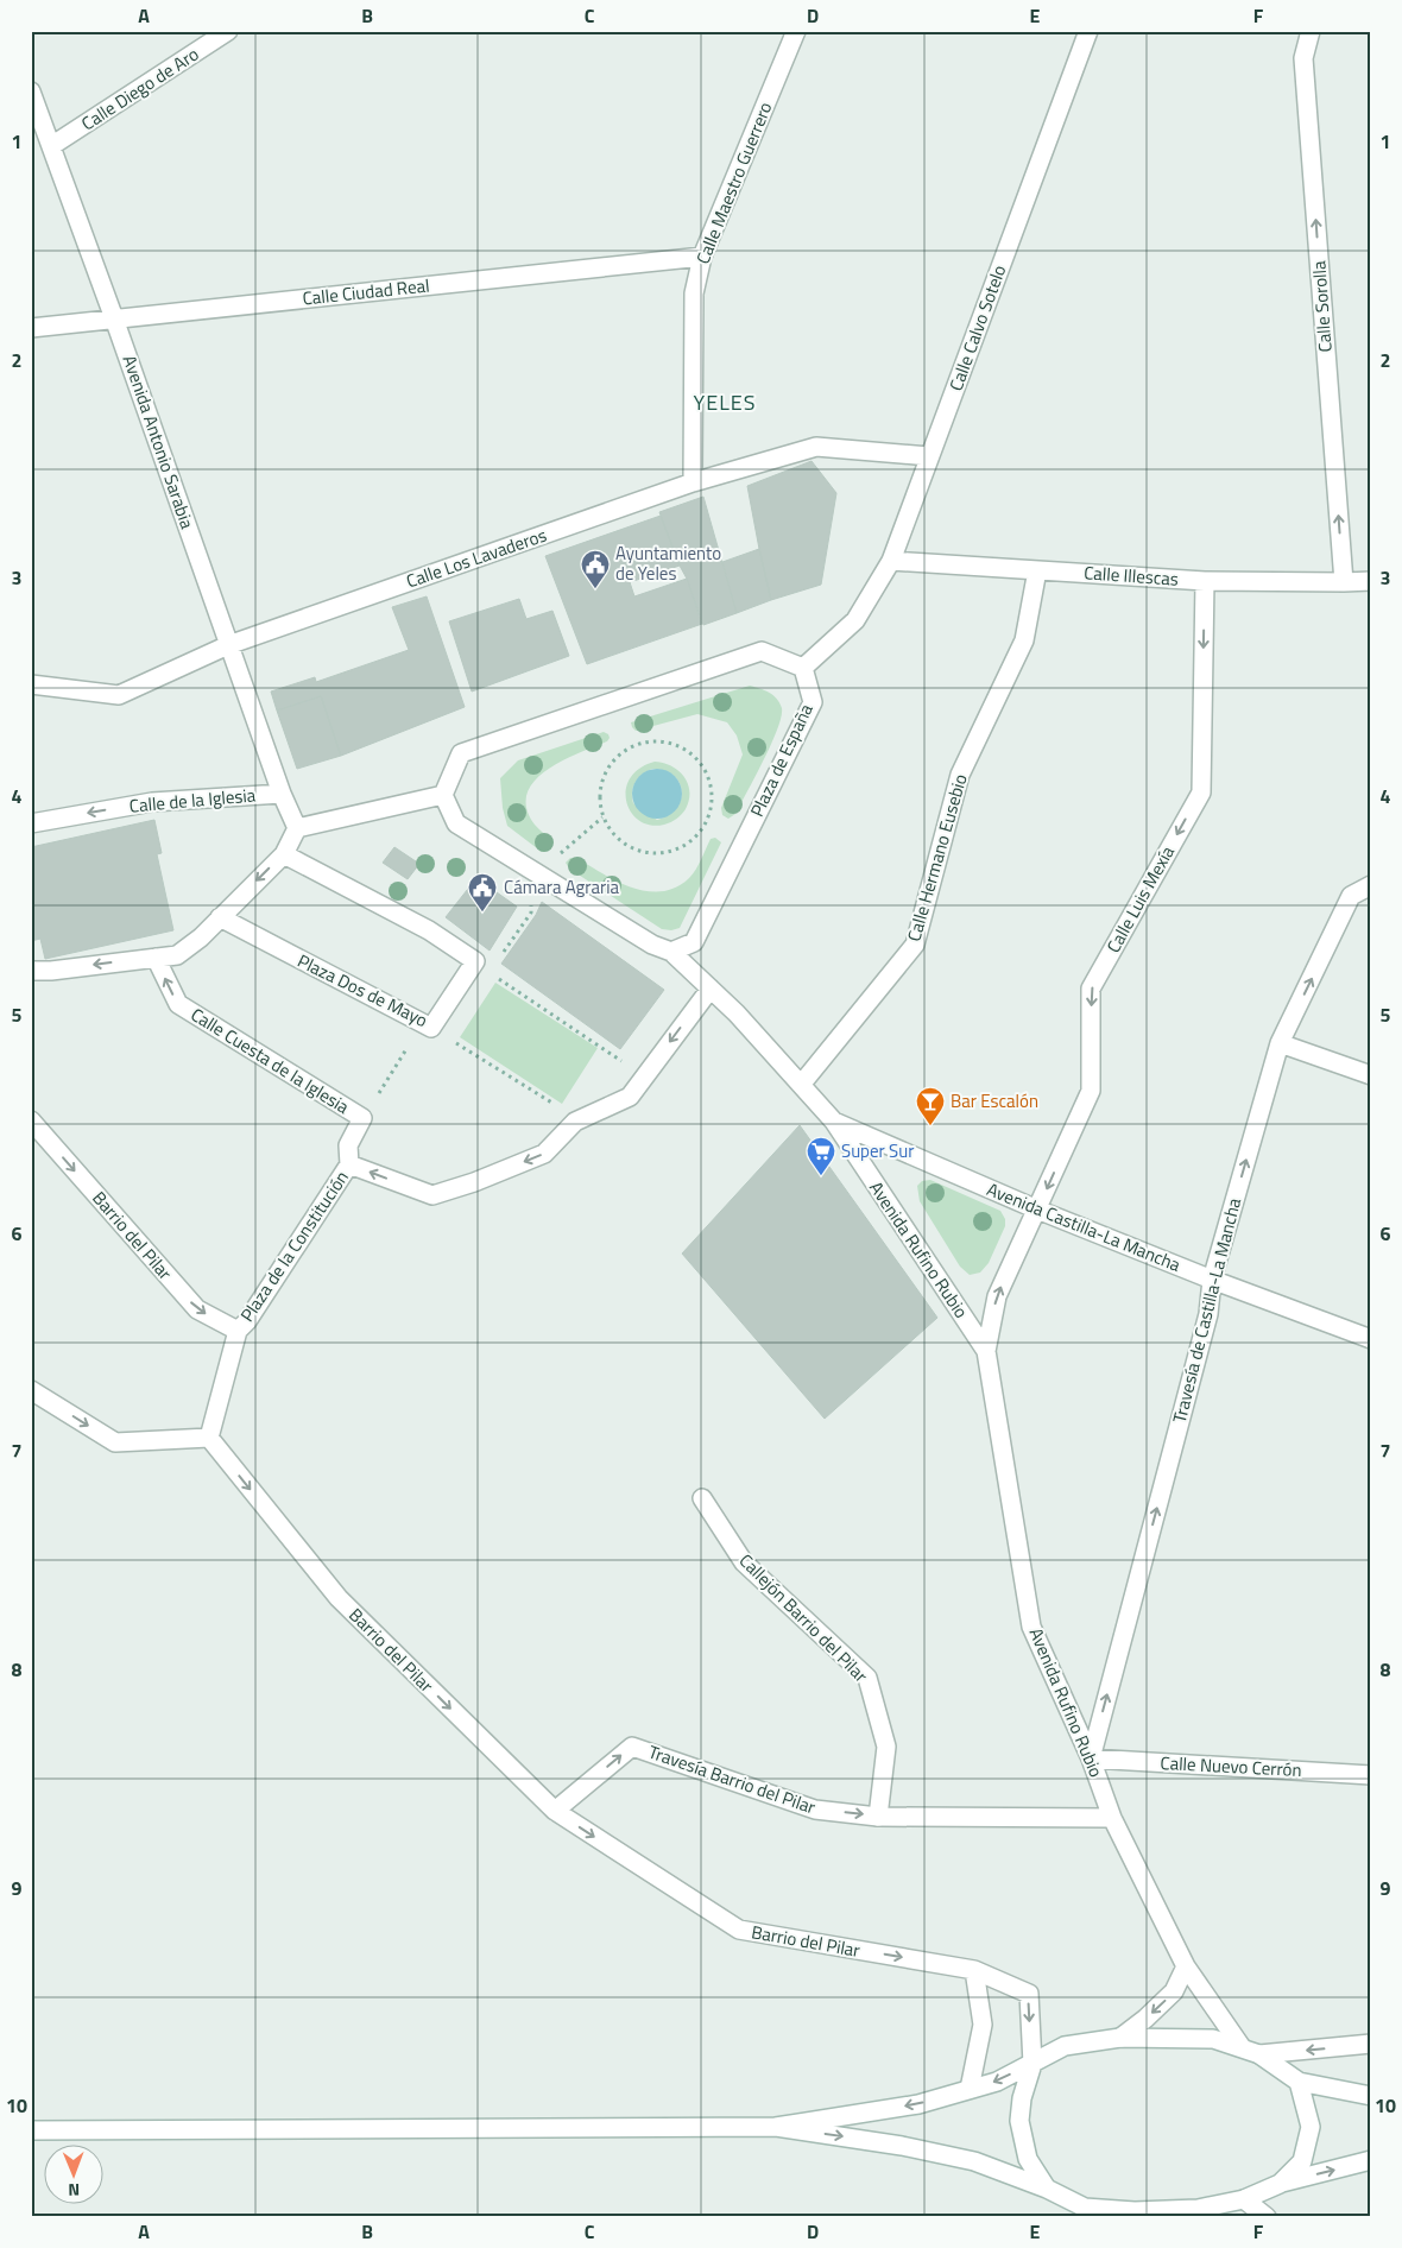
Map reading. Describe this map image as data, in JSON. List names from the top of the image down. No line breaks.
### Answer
{"streets":{"street":["Calle Diego de Aro","Calle Maestro Guerrero","Calle Ciudad Real","Calle Sorolla","Calle Calvo Sotelo","Avenida Antonio Sarabia","Calle Los Lavaderos","Calle Illescas","Plaza de España","Calle de la Iglesia","Calle Hermano Eusebio","Calle Luis Mexía","Plaza Dos de Mayo","Calle Cuesta de la Iglesia","Avenida Castilla-La Mancha","Barrio del Pilar","Plaza de la Constitución","Avenida Rufino Rubio","Travesía de Castilla-La Mancha","Callejón Barrio del Pilar","Calle Nuevo Cerrón","Travesía Barrio del Pilar"]},"crossings":[["Calle Diego de Aro","Avenida Antonio Sarabia"],["Calle Maestro Guerrero","Calle Ciudad Real"],["Calle Maestro Guerrero","Calle Los Lavaderos"],["Calle Ciudad Real","Avenida Antonio Sarabia"],["Calle Sorolla","Calle Illescas"],["Calle Calvo Sotelo","Calle Los Lavaderos"],["Calle Calvo Sotelo","Calle Illescas"],["Calle Calvo Sotelo","Plaza de España"],["Avenida Antonio Sarabia","Calle Los Lavaderos"],["Avenida Antonio Sarabia","Calle de la Iglesia"],["Calle Illescas","Calle Hermano Eusebio"],["Calle Illescas","Calle Luis Mexía"],["Plaza de España","Avenida Rufino Rubio"],["Calle Hermano Eusebio","Avenida Rufino Rubio"],["Calle Luis Mexía","Avenida Castilla-La Mancha"],["Calle Luis Mexía","Avenida Rufino Rubio"],["Calle Cuesta de la Iglesia","Plaza de la Constitución"],["Avenida Castilla-La Mancha","Avenida Rufino Rubio"],["Avenida Castilla-La Mancha","Travesía de Castilla-La Mancha"],["Barrio del Pilar","Plaza de la Constitución"],["Barrio del Pilar","Travesía Barrio del Pilar"],["Avenida Rufino Rubio","Travesía de Castilla-La Mancha"],["Avenida Rufino Rubio","Calle Nuevo Cerrón"],["Avenida Rufino Rubio","Travesía Barrio del Pilar"],["Travesía de Castilla-La Mancha","Calle Nuevo Cerrón"],["Callejón Barrio del Pilar","Travesía Barrio del Pilar"]],"one_way":["Calle Sorolla","Calle Luis Mexía","Calle Cuesta de la Iglesia","Barrio del Pilar","Plaza de la Constitución","Travesía de Castilla-La Mancha","Travesía Barrio del Pilar"],"districts":["YELES"],"places":{"public building":["Ayuntamiento de Yeles","Cámara Agraria"],"bar":["Bar Escalón"],"supermarket":["Super Sur"]},"north":"bottom","grid":{"columns":["A","B","C","D","E","F"],"rows":["1","2","3","4","5","6","7","8","9","10"]}}
